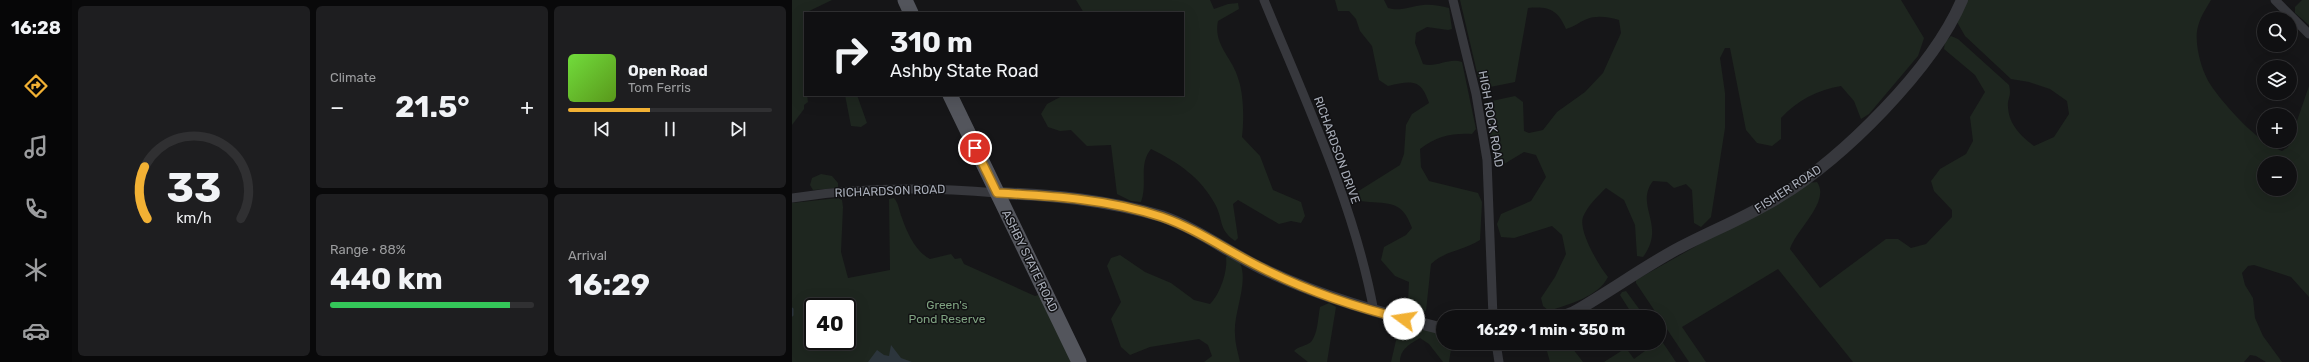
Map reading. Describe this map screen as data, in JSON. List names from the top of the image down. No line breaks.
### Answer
{"streets":{"main road":["ASHBY STATE ROAD"],"street":["HIGH ROCK ROAD","RICHARDSON DRIVE","FISHER ROAD","RICHARDSON ROAD"]},"crossings":[["RICHARDSON DRIVE","RICHARDSON ROAD"],["RICHARDSON ROAD","ASHBY STATE ROAD"]],"parks":["Green's Pond Reserve"],"page":{"tabs":"16:28","tile":["Climate",["Range · 88%","440 km"],["Arrival","16:29"]],"map_buttons":["+","−"],"turn":["310 m","Ashby State Road"],"song":["Open Road","Tom Ferris"],"heat":["−","21.5°","+"],"limit":"40","trip":"16:29 · 1 min · 350 m","gauge":["33","km/h"]}}
